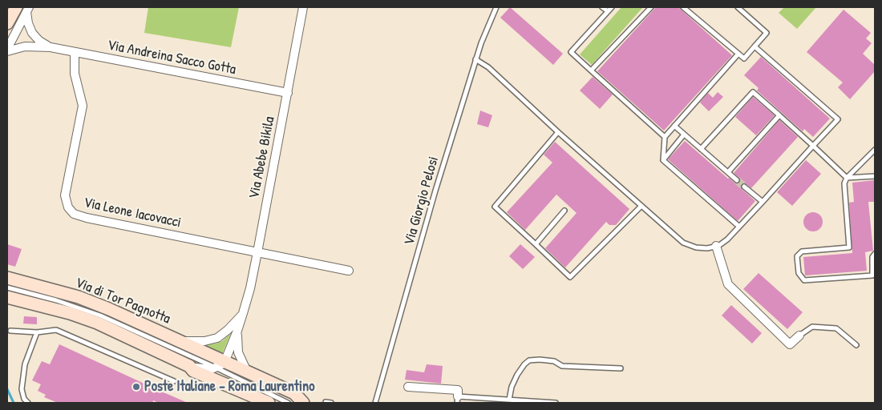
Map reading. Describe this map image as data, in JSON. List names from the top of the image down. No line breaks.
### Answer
{"streets":{"street":["Via Andreina Sacco Gotta","Via Abebe Bikila","Via Leone Iacovacci","Via di Tor Pagnotta"],"lane":["Via Giorgio Pelosi"]},"crossings":[["Via Andreina Sacco Gotta","Via Abebe Bikila"],["Via Andreina Sacco Gotta","Via Leone Iacovacci"],["Via Abebe Bikila","Via Leone Iacovacci"],["Via Abebe Bikila","Via di Tor Pagnotta"]],"places":["Poste Italiane – Roma Laurentino"]}
